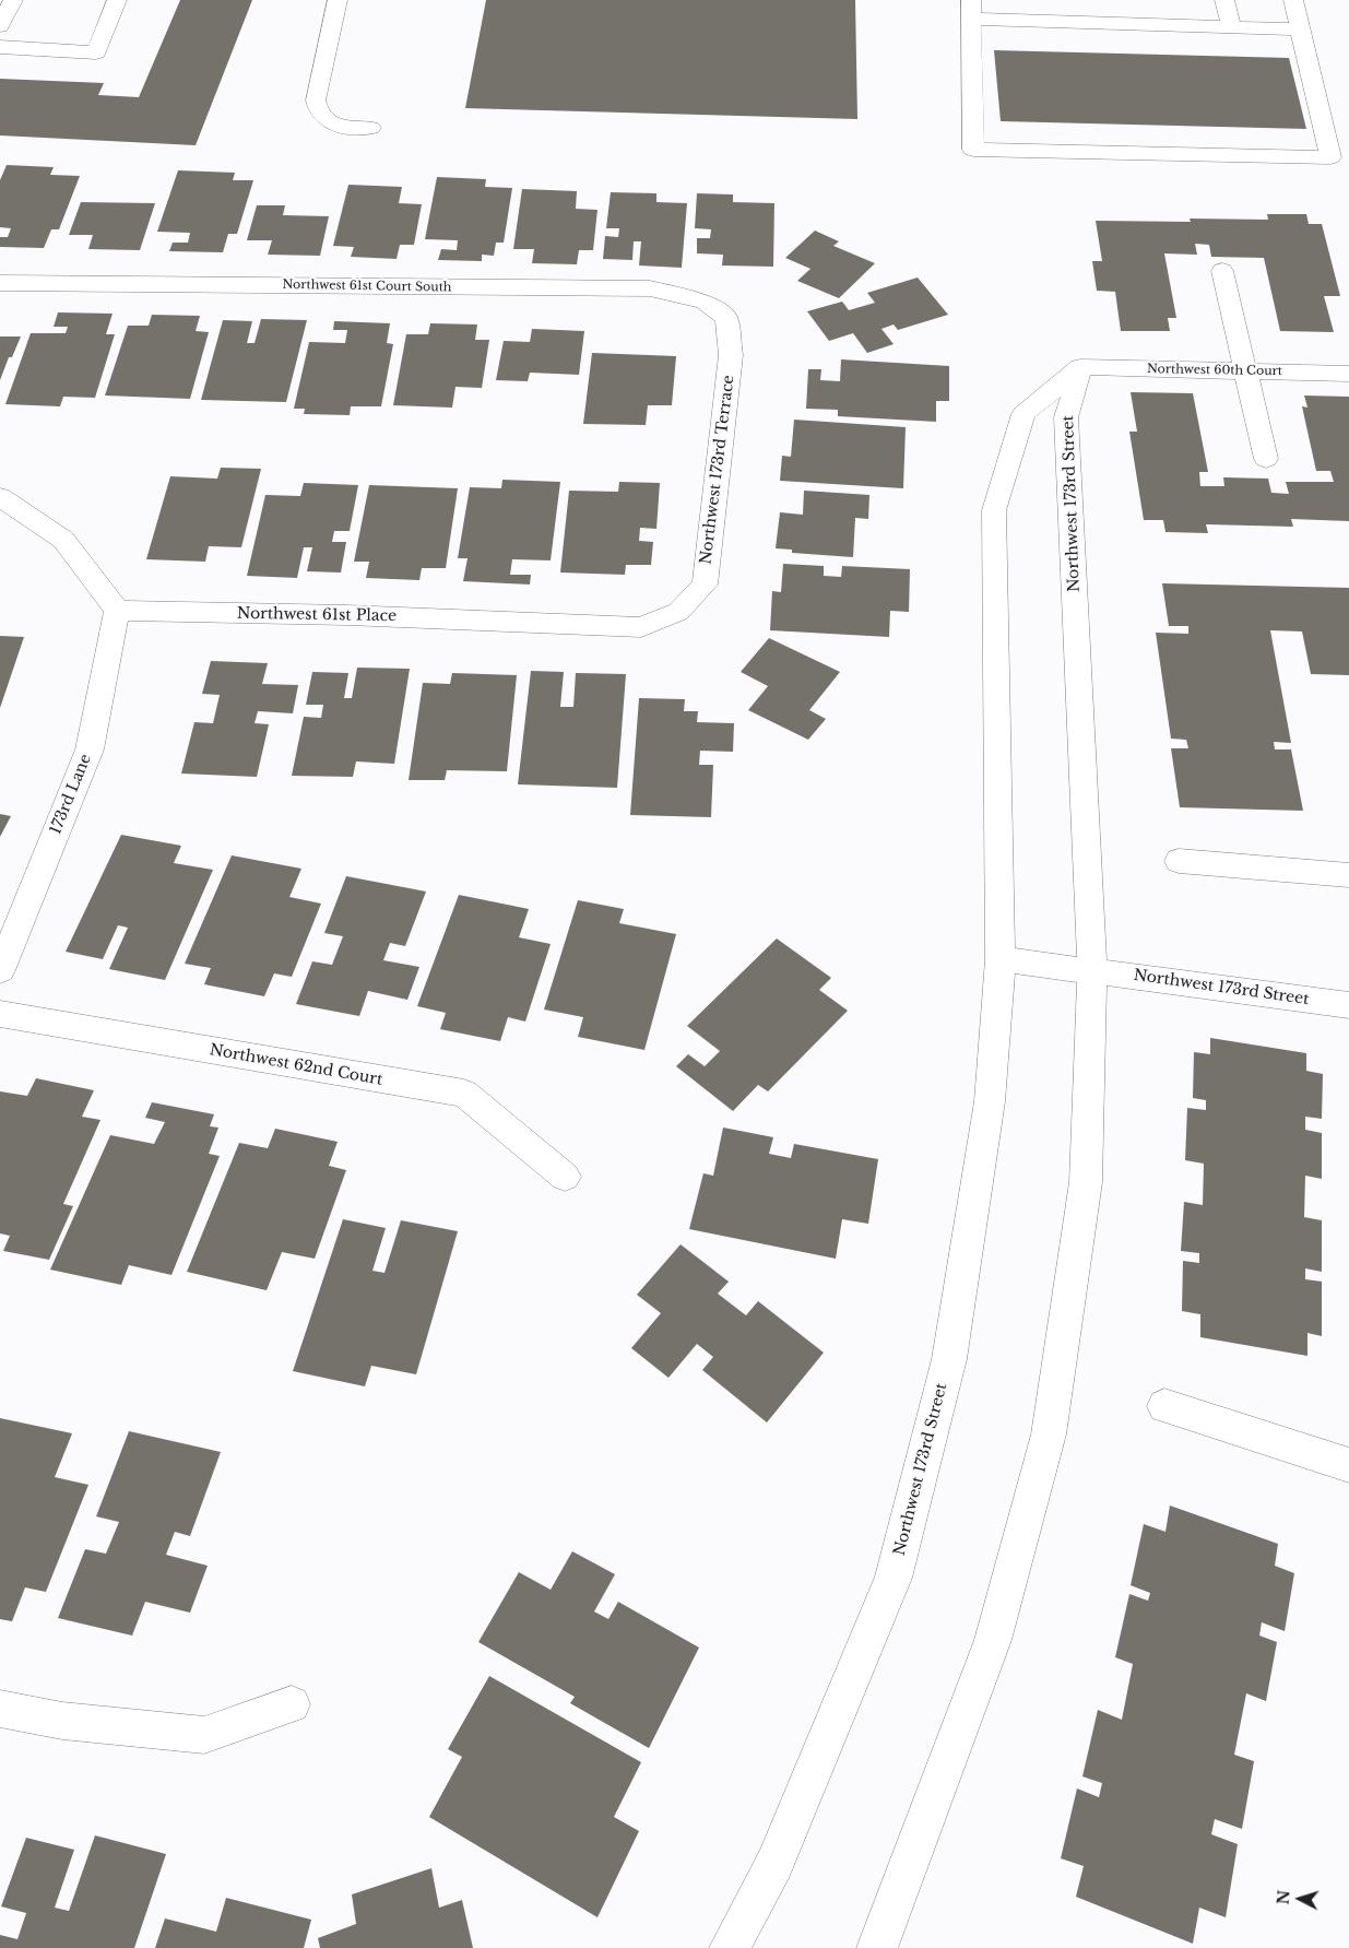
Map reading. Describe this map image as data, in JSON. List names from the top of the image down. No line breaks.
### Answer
{"streets":{"street":["Northwest 61st Court South","Northwest 60th Court","Northwest 173rd Terrace","Northwest 173rd Street","Northwest 61st Place","173rd Lane","Northwest 62nd Court"]},"crossings":[["Northwest 61st Court South","Northwest 173rd Terrace"],["Northwest 60th Court","Northwest 173rd Street"],["Northwest 173rd Terrace","Northwest 61st Place"],["Northwest 61st Place","173rd Lane"]],"north":"left"}
